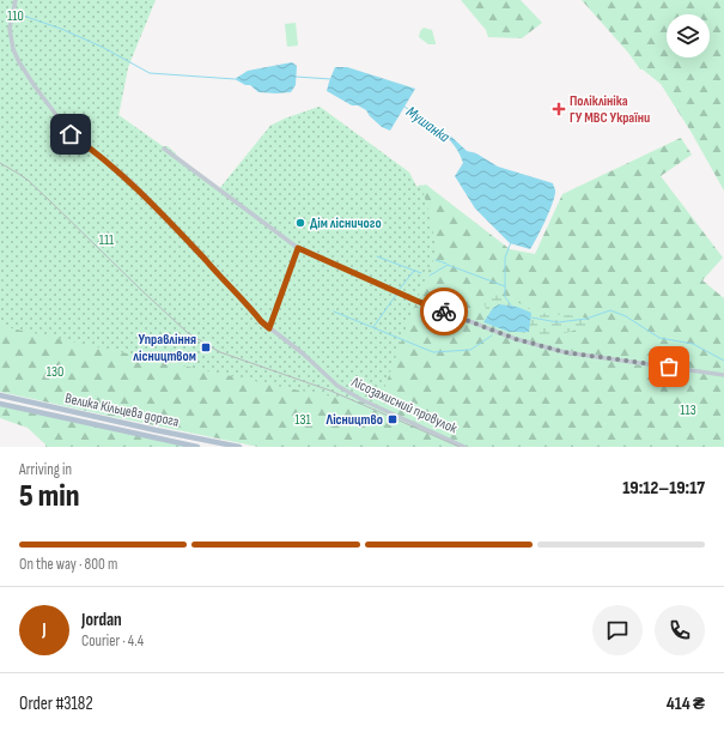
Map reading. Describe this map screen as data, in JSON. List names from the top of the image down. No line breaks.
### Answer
{"streets":{"main road":["Велика Кільцева дорога"],"street":["Лісозахисний провулок"]},"water":["Мушанка"],"parks":["110","111","130","113","131"],"places":{"health":["Поліклініка ГУ МВС України"],"other":["Дім лісничого"],"transit":["Управління лісництвом","Лісництво"]},"page":{"heading":["5 min","Arriving in","19:12–19:17"],"panel":["Jordan","Courier · 4.4","Order #3182","414 ₴"],"bar":"On the way · 800 m","round":"J"}}
